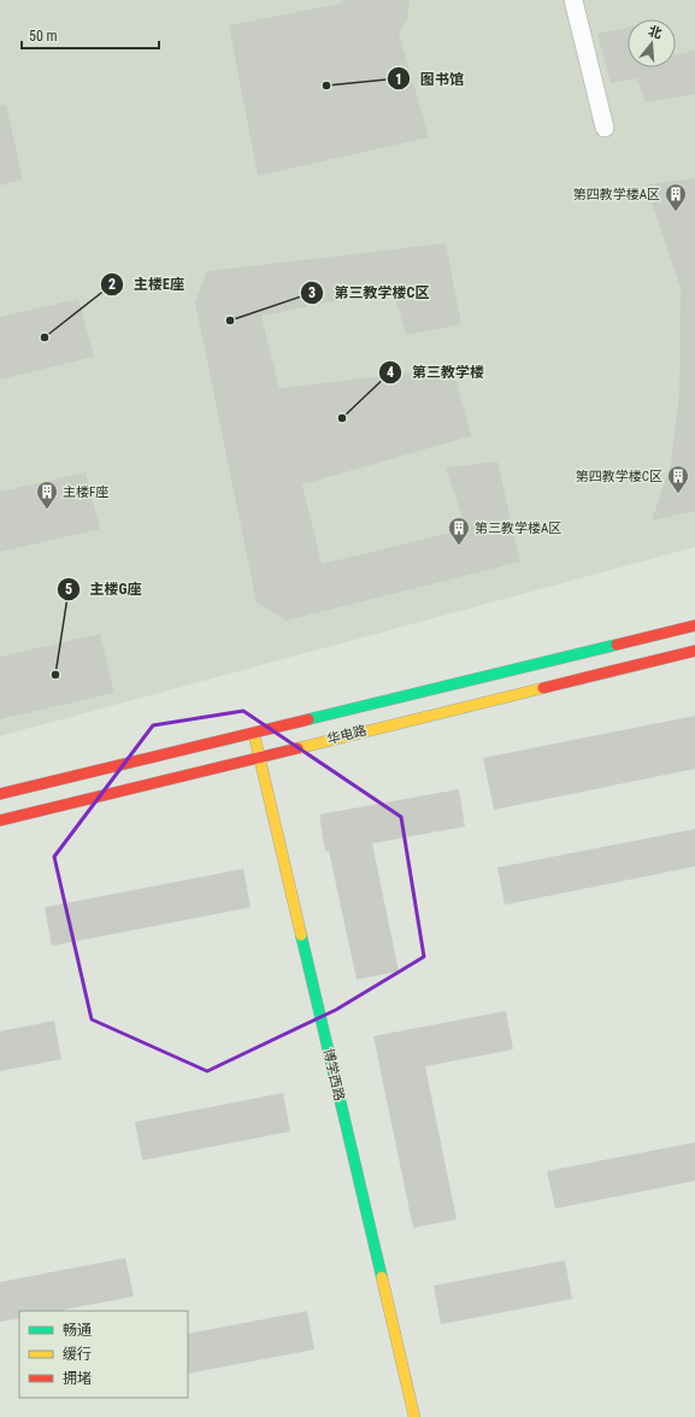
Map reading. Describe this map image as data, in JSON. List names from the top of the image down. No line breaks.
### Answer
{"streets":{"street":["华电路","博学西路"]},"crossings":[["华电路","博学西路"]],"places":{"other":["图书馆","第三教学楼C区","主楼E座","第三教学楼","主楼G座"],"building":["第四教学楼A区","第四教学楼C区","主楼F座","第三教学楼A区"]},"legend":["畅通","缓行","拥堵"],"scale_bar":"50 m","north":"top"}
